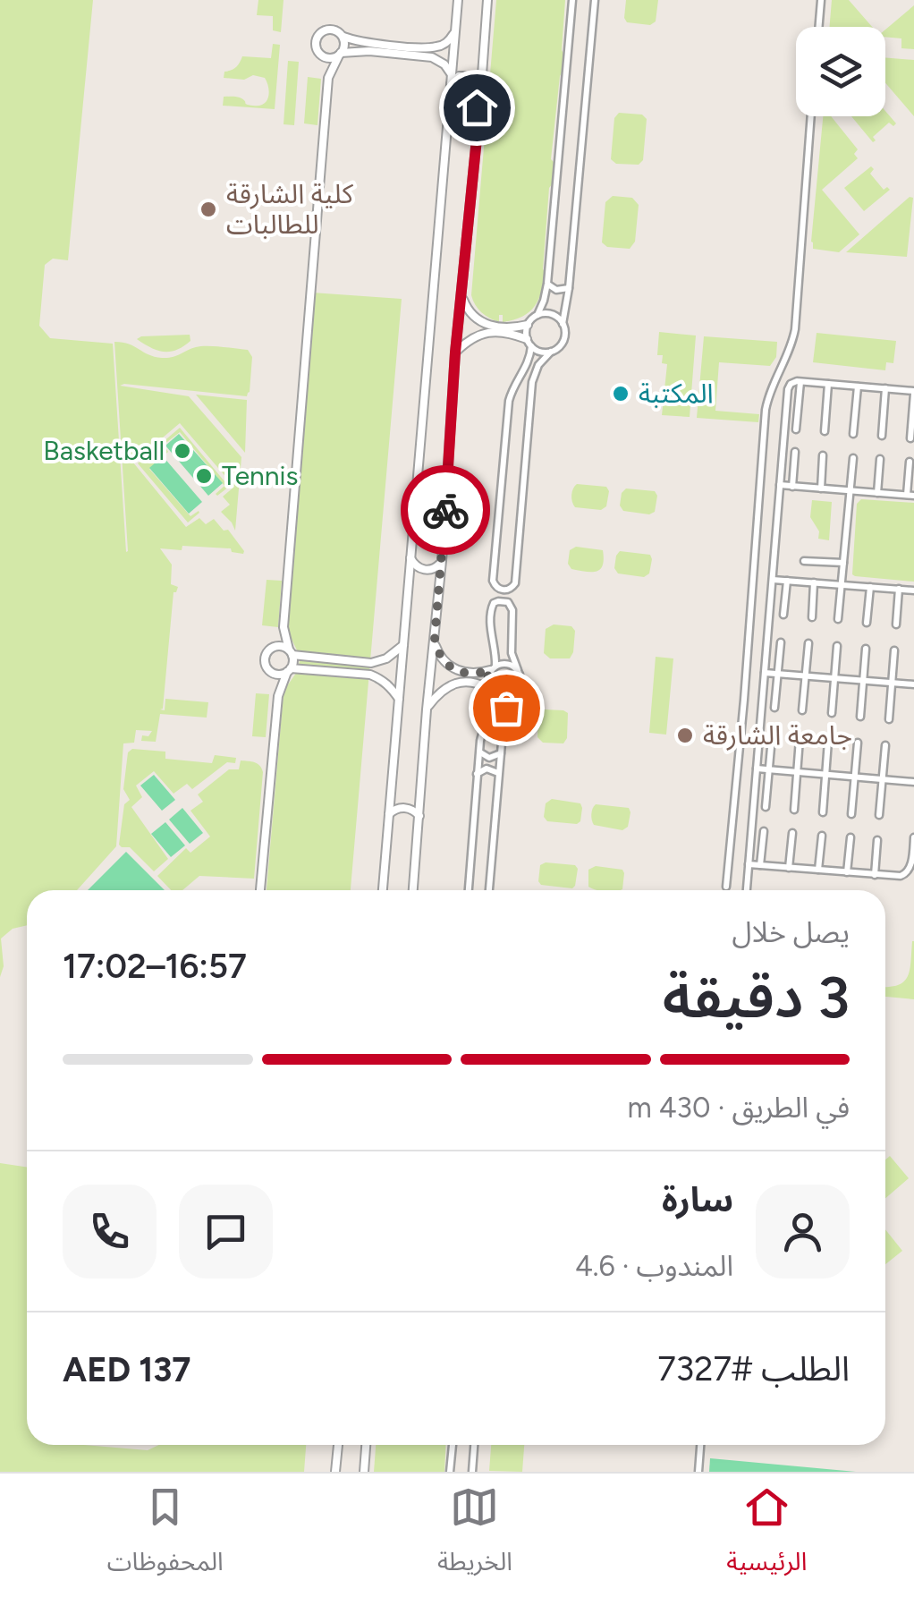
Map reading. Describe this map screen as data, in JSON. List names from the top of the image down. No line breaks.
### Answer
{"places":["كلية الشارقة للطالبات","المكتبة","Basketball","Tennis","جامعة الشارقة"],"page":{"heading":["3 دقيقة","يصل خلال","16:57–17:02"],"panel":["سارة","المندوب · 4.6","الطلب #7327","AED 137"],"bar":"في الطريق · 430 m","tabs":["الرئيسية","الخريطة","المحفوظات"]}}
